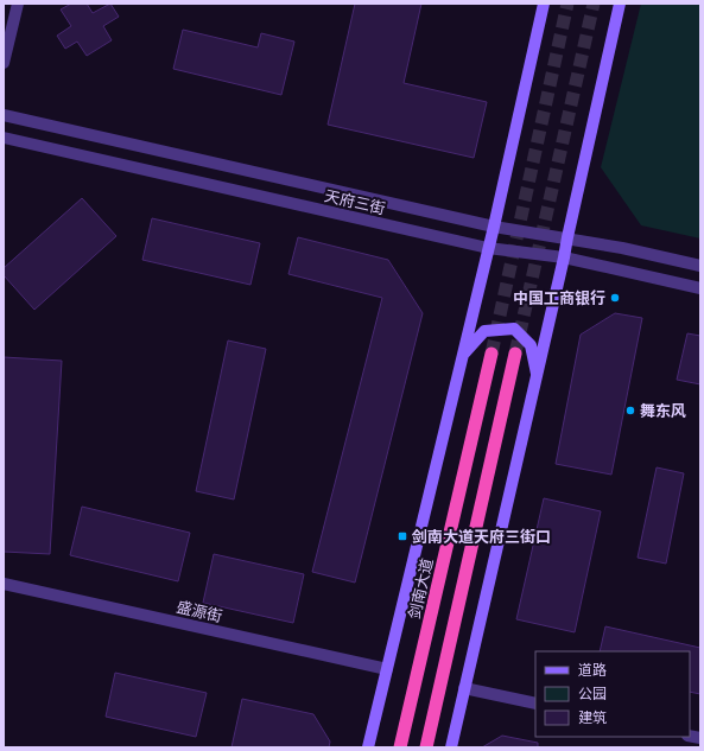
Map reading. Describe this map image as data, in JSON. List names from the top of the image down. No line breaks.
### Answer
{"streets":{"highway":["剑南大道"],"street":["天府三街","盛源街"]},"places":{"other":["中国工商银行","舞东风"],"transit":["剑南大道天府三街口"]},"legend":["道路","公园","建筑"]}
